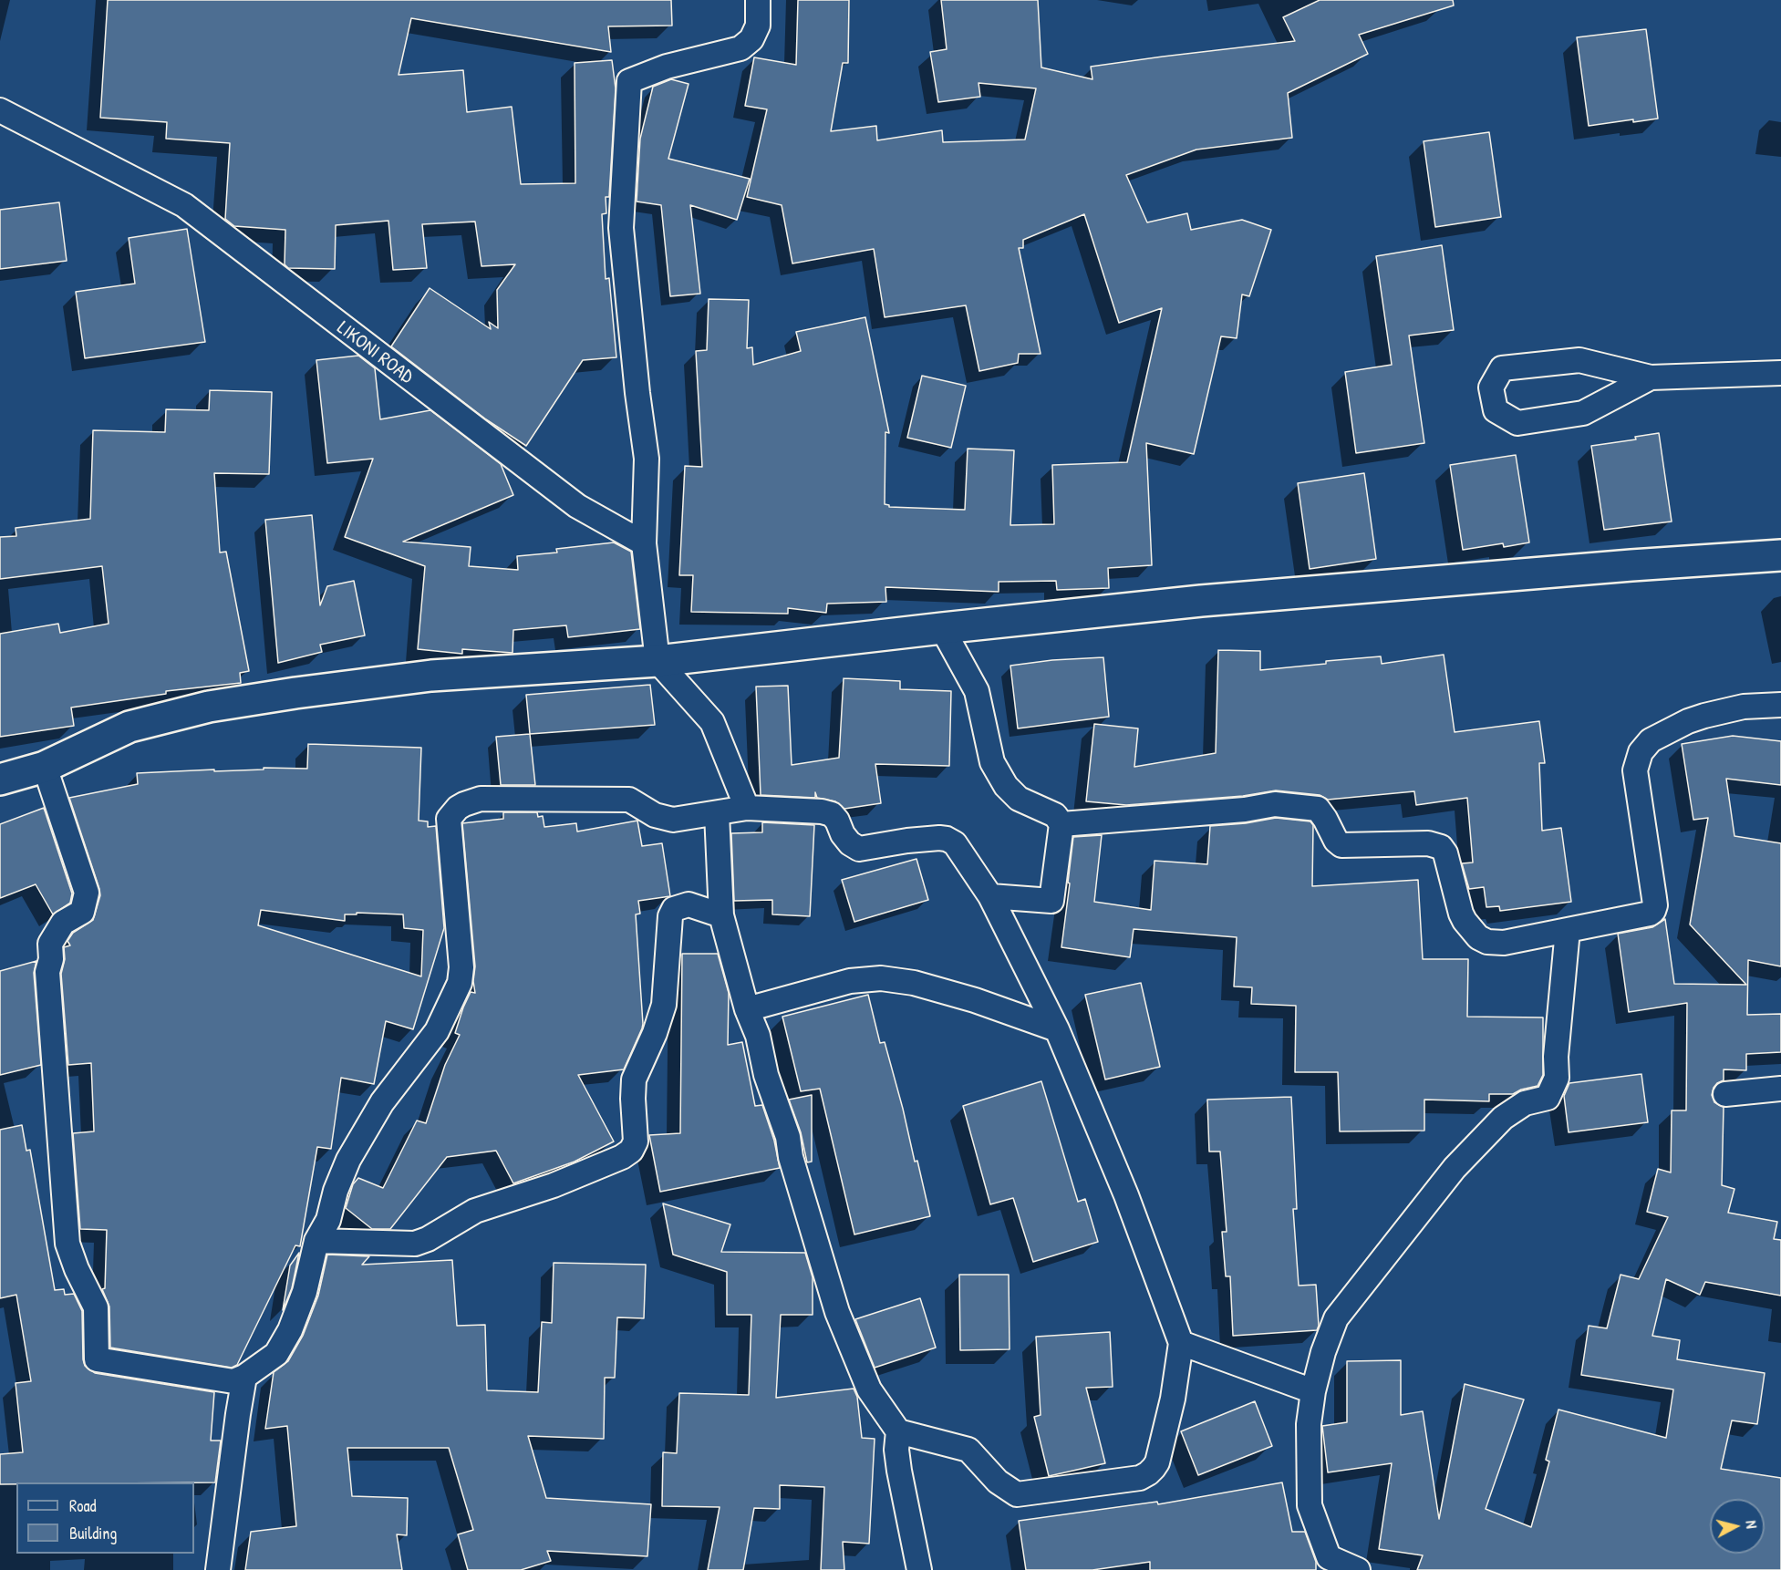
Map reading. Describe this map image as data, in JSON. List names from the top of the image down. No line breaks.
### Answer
{"streets":{"street":["LIKONI ROAD"]},"legend":["Road","Building"],"north":"right"}
